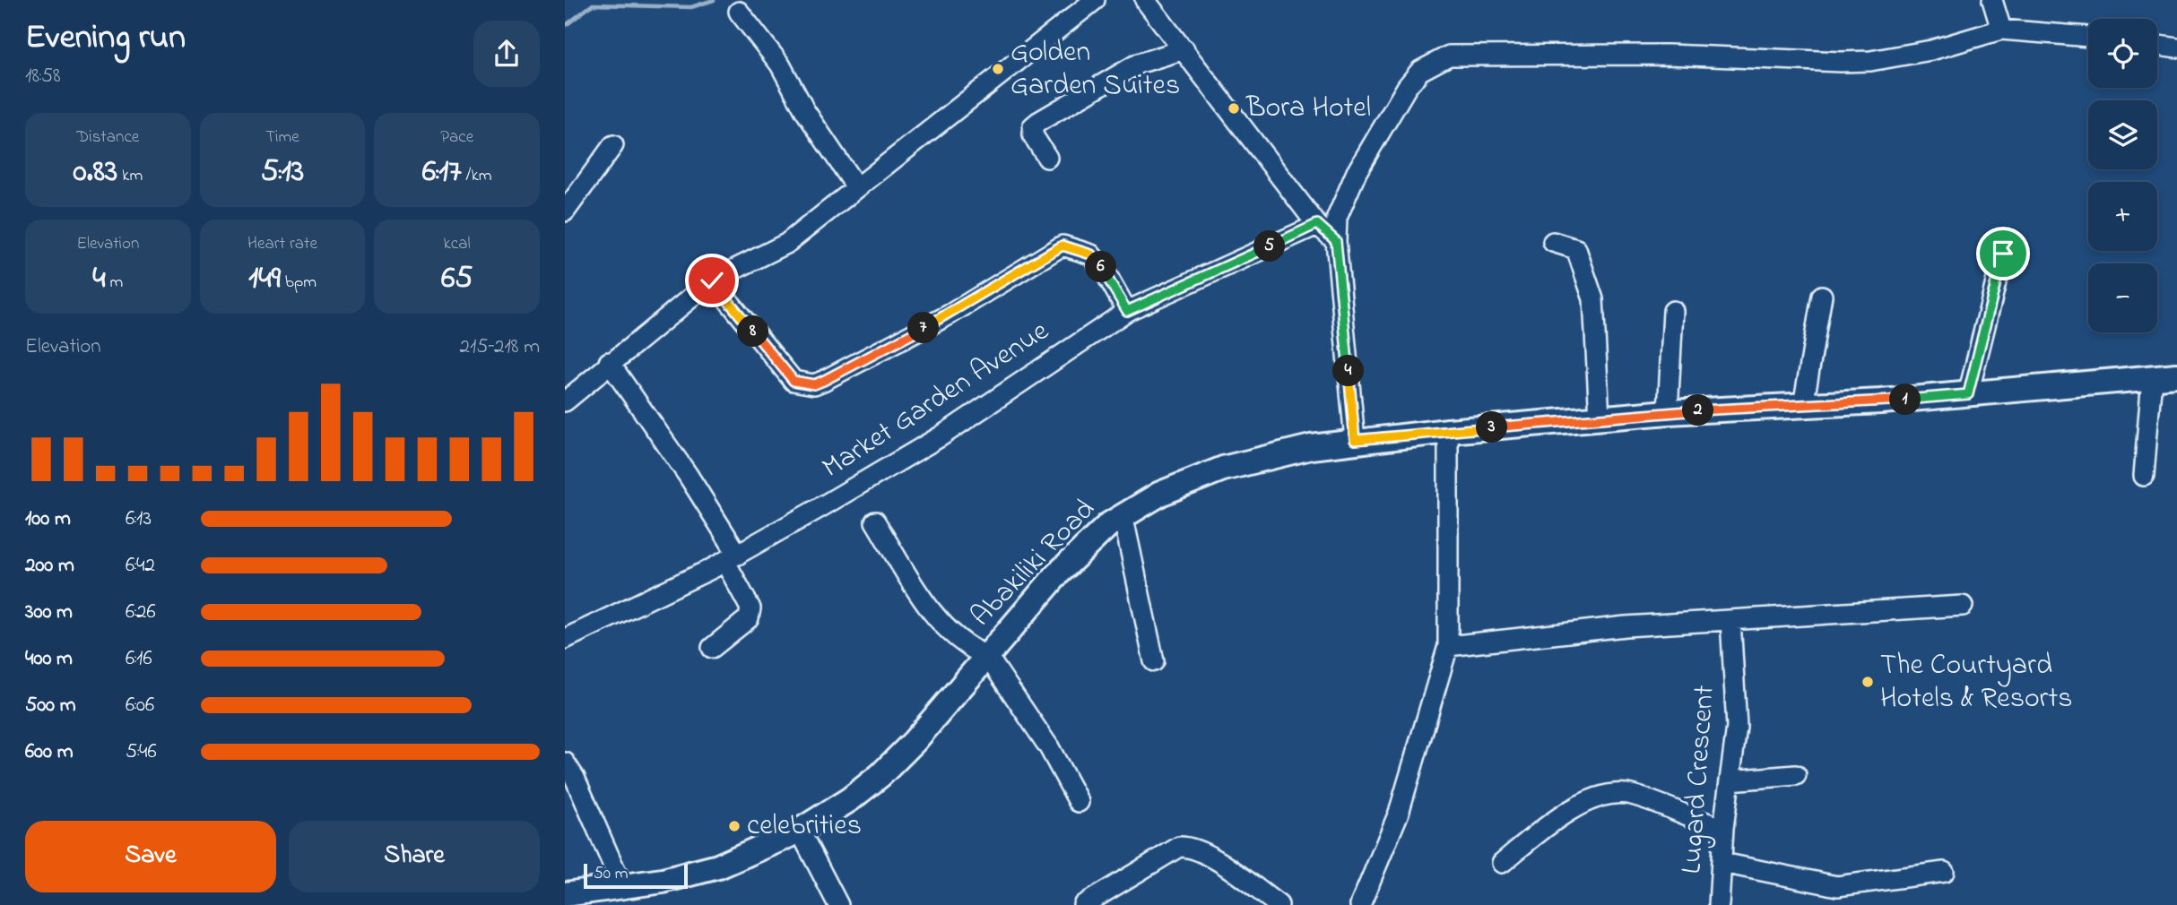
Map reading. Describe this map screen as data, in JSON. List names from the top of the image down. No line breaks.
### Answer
{"streets":{"main road":["Abakiliki Road"],"street":["Market Garden Avenue","Lugard Crescent"]},"places":["Golden Garden Suites","Bora Hotel","The Courtyard Hotels & Resorts","celebrities"],"scale_bar":"50 m","page":{"heading":["Evening run","18:58"],"map_buttons":["+","−"],"stats":[["Distance","0.83 km"],["Time","5:13"],["Pace","6:17 /km"],["Elevation","4 m"],["Heart rate","149 bpm"],["kcal","65"]],"pins":["5","6","7","8","4","1","2","3"],"chart":["Elevation","215–218 m"],"list":[{"name":"100 m","note":"6:13"},{"name":"200 m","note":"6:42"},{"name":"300 m","note":"6:26"},{"name":"400 m","note":"6:16"},{"name":"500 m","note":"6:06"},{"name":"600 m","note":"5:46"}],"buttons":["Save","Share"],"scale":"50 m"}}
